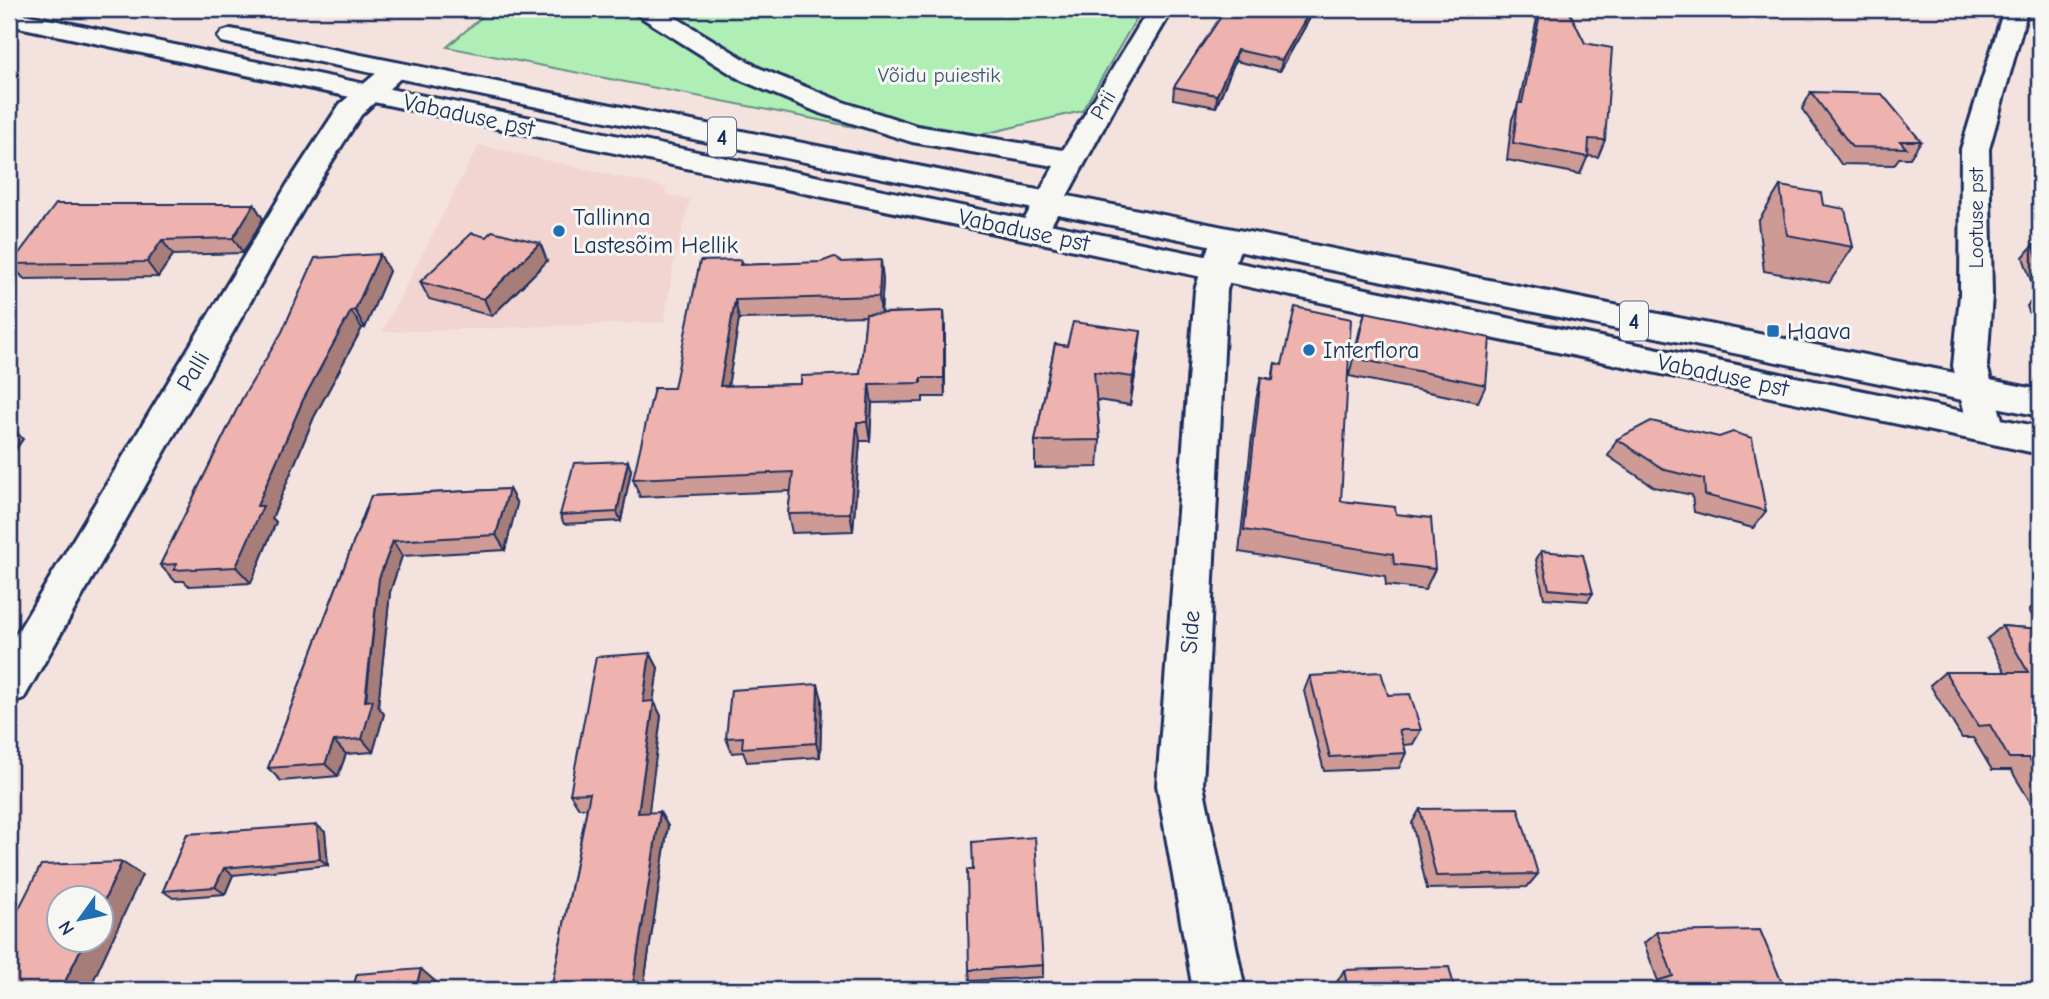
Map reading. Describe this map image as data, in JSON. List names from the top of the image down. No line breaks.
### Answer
{"streets":{"main road":["Prii","Vabaduse pst","4","Lootuse pst","Palli","Side"]},"crossings":[["Prii","Vabaduse pst"],["Vabaduse pst","Lootuse pst"],["Vabaduse pst","Palli"],["Vabaduse pst","Side"]],"parks":["Võidu puiestik"],"places":{"other":["Tallinna Lastesõim Hellik","Interflora"],"transit":["Haava"]},"north":"bottom left"}
